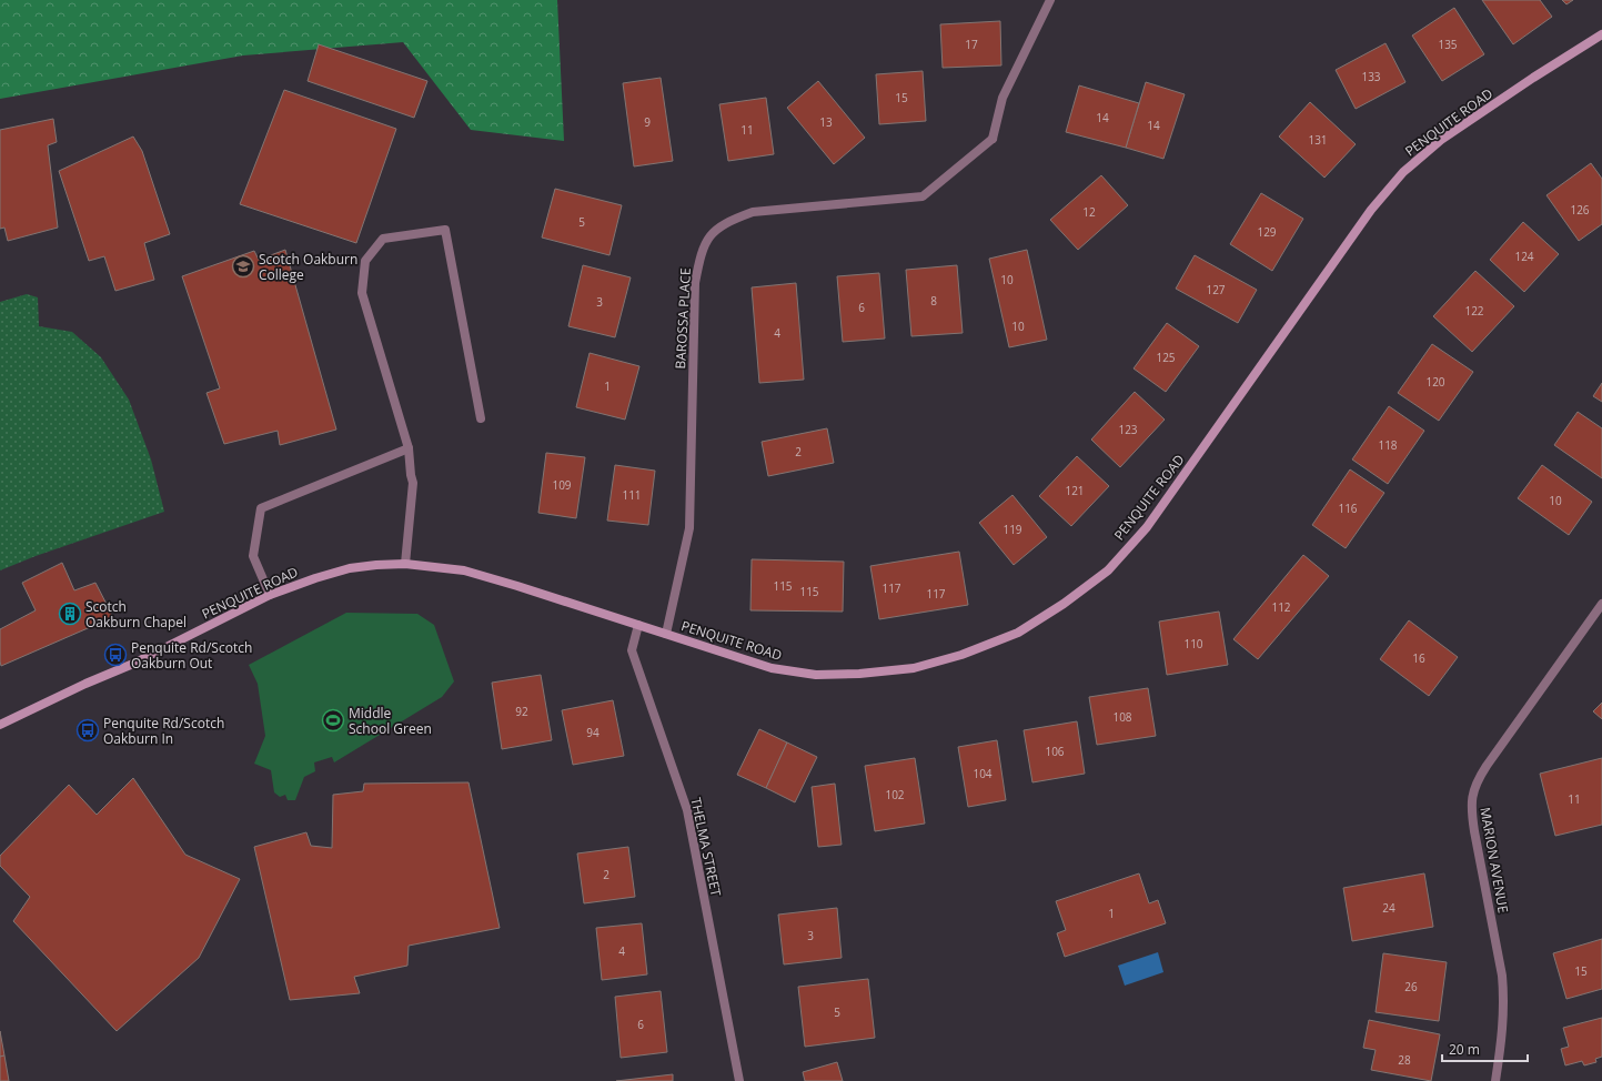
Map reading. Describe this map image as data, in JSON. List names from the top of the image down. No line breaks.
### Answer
{"streets":{"street":["PENQUITE ROAD","BAROSSA PLACE","THELMA STREET","MARION AVENUE"]},"crossings":[["PENQUITE ROAD","BAROSSA PLACE"],["PENQUITE ROAD","THELMA STREET"]],"places":{"school or university":["Scotch Oakburn College"],"building":["Scotch Oakburn Chapel"],"bus stop":["Penquite Rd/Scotch Oakburn Out","Penquite Rd/Scotch Oakburn In"],"sports":["Middle School Green"]},"house_numbers":["17","135","133","15","14","9","13","14","11","131","126","12","5","129","124","10","127","8","3","6","122","10","4","125","120","1","123","118","2","109","121","111","10","116","119","115","117","115","117","112","110","16","92","108","94","106","104","102","11","2","24","1","3","4","15","26","5","6","28"],"scale_bar":"20 m"}
